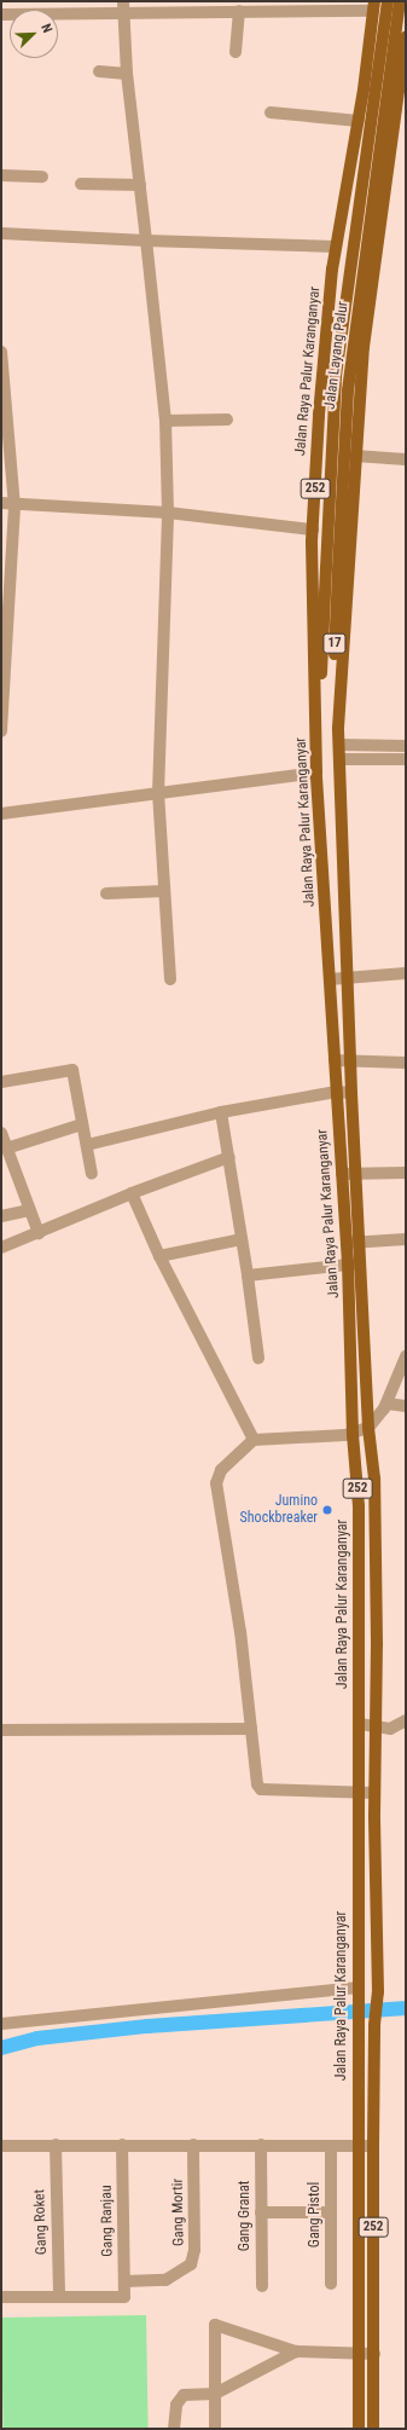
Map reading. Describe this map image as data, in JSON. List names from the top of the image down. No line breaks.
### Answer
{"streets":{"main road":["Jalan Layang Palur","Jalan Raya Palur Karanganyar","252","17"],"street":["Gang Mortir","Gang Pistol","Gang Granat","Gang Ranjau","Gang Roket"]},"crossings":[["Jalan Layang Palur","Jalan Raya Palur Karanganyar"],["Gang Mortir","Gang Ranjau"],["Gang Ranjau","Gang Roket"]],"places":["Jumino Shockbreaker"],"north":"top right"}
